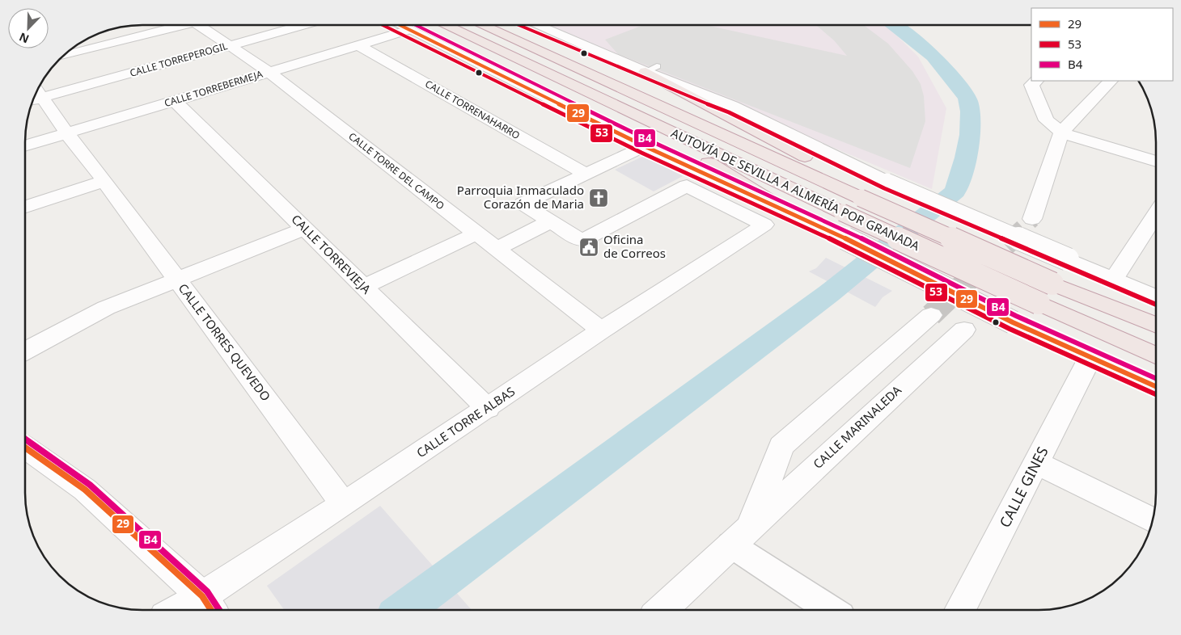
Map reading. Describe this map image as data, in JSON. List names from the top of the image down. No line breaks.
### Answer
{"streets":{"highway":["AUTOVÍA DE SEVILLA A ALMERÍA POR GRANADA"],"street":["CALLE TORREPEROGIL","CALLE TORREBERMEJA","CALLE TORRENAHARRO","CALLE TORRE DEL CAMPO","CALLE TORREVIEJA","CALLE TORRES QUEVEDO","CALLE TORRE ALBAS","CALLE MARINALEDA","CALLE GINES"]},"crossings":[["CALLE TORREPEROGIL","CALLE TORRE DEL CAMPO"],["CALLE TORREPEROGIL","CALLE TORRES QUEVEDO"],["CALLE TORREBERMEJA","CALLE TORRENAHARRO"],["CALLE TORREBERMEJA","CALLE TORRE DEL CAMPO"],["CALLE TORREBERMEJA","CALLE TORREVIEJA"],["CALLE TORREBERMEJA","CALLE TORRES QUEVEDO"],["CALLE TORRE DEL CAMPO","CALLE TORRE ALBAS"],["CALLE TORREVIEJA","CALLE TORRE ALBAS"],["CALLE TORRES QUEVEDO","CALLE TORRE ALBAS"]],"places":{"church":["Parroquia Inmaculado Corazón de Maria"],"public building":["Oficina de Correos"]},"lines":["transit line 53","transit line B4","transit line 29"],"legend":["29","53","B4"],"north":"bottom left"}
